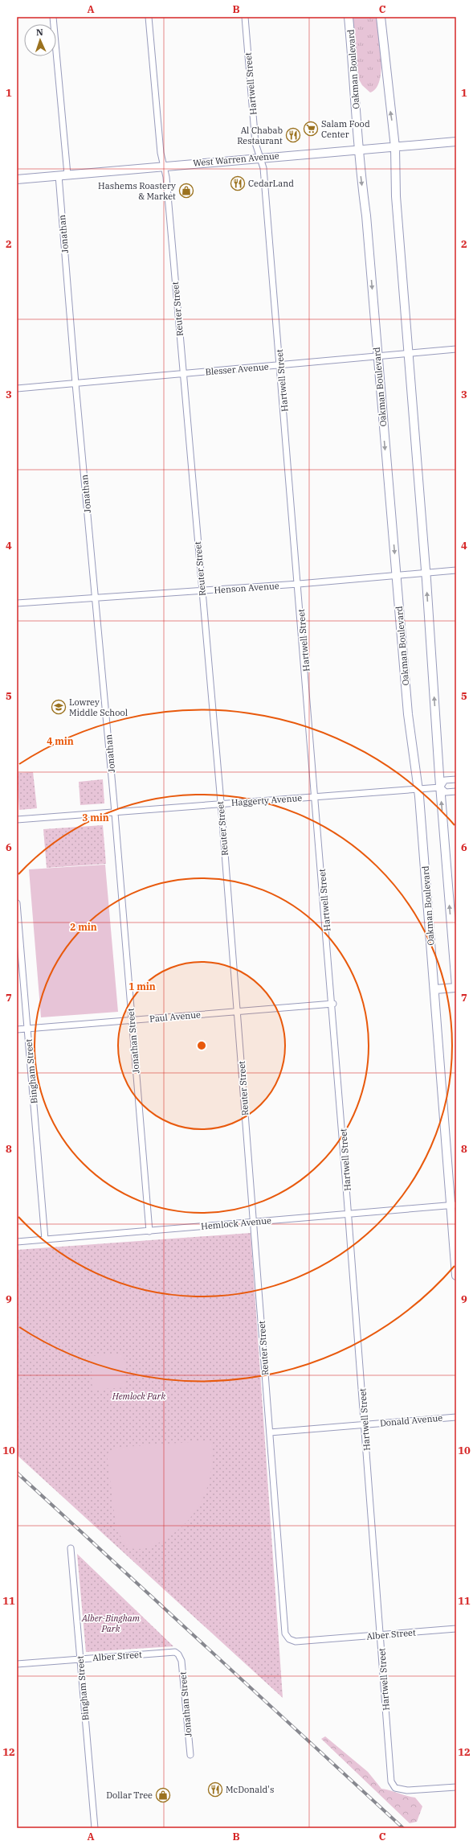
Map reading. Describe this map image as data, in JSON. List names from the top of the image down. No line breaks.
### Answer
{"streets":{"street":["Oakman Boulevard","Hartwell Street","West Warren Avenue","Jonathan","Reuter Street","Blesser Avenue","Henson Avenue","Haggerty Avenue","Paul Avenue","Jonathan Street","Bingham Street","Hemlock Avenue","Donald Avenue","Alber Street"]},"crossings":[["Oakman Boulevard","West Warren Avenue"],["Oakman Boulevard","Blesser Avenue"],["Oakman Boulevard","Henson Avenue"],["Oakman Boulevard","Haggerty Avenue"],["Oakman Boulevard","Hemlock Avenue"],["Hartwell Street","West Warren Avenue"],["Hartwell Street","Blesser Avenue"],["Hartwell Street","Henson Avenue"],["Hartwell Street","Haggerty Avenue"],["Hartwell Street","Paul Avenue"],["Hartwell Street","Hemlock Avenue"],["Hartwell Street","Donald Avenue"],["Hartwell Street","Alber Street"],["West Warren Avenue","Jonathan"],["West Warren Avenue","Reuter Street"],["Jonathan","Blesser Avenue"],["Jonathan","Henson Avenue"],["Jonathan","Haggerty Avenue"],["Jonathan","Jonathan Street"],["Reuter Street","Blesser Avenue"],["Reuter Street","Henson Avenue"],["Reuter Street","Haggerty Avenue"],["Reuter Street","Paul Avenue"],["Reuter Street","Hemlock Avenue"],["Reuter Street","Donald Avenue"],["Reuter Street","Alber Street"],["Haggerty Avenue","Jonathan Street"],["Paul Avenue","Jonathan Street"],["Paul Avenue","Bingham Street"],["Jonathan Street","Hemlock Avenue"],["Jonathan Street","Alber Street"],["Bingham Street","Hemlock Avenue"],["Bingham Street","Alber Street"]],"parks":["Hemlock Park","Alber-Bingham Park"],"places":{"supermarket":["Salam Food Center"],"restaurant":["Al Chabab Restaurant","CedarLand","McDonald's"],"shop":["Hashems Roastery & Market","Dollar Tree"],"school or university":["Lowrey Middle School"]},"north":"top","grid":{"columns":["A","B","C"],"rows":["1","2","3","4","5","6","7","8","9","10","11","12"]},"rings":["4 min","3 min","2 min","1 min"]}
